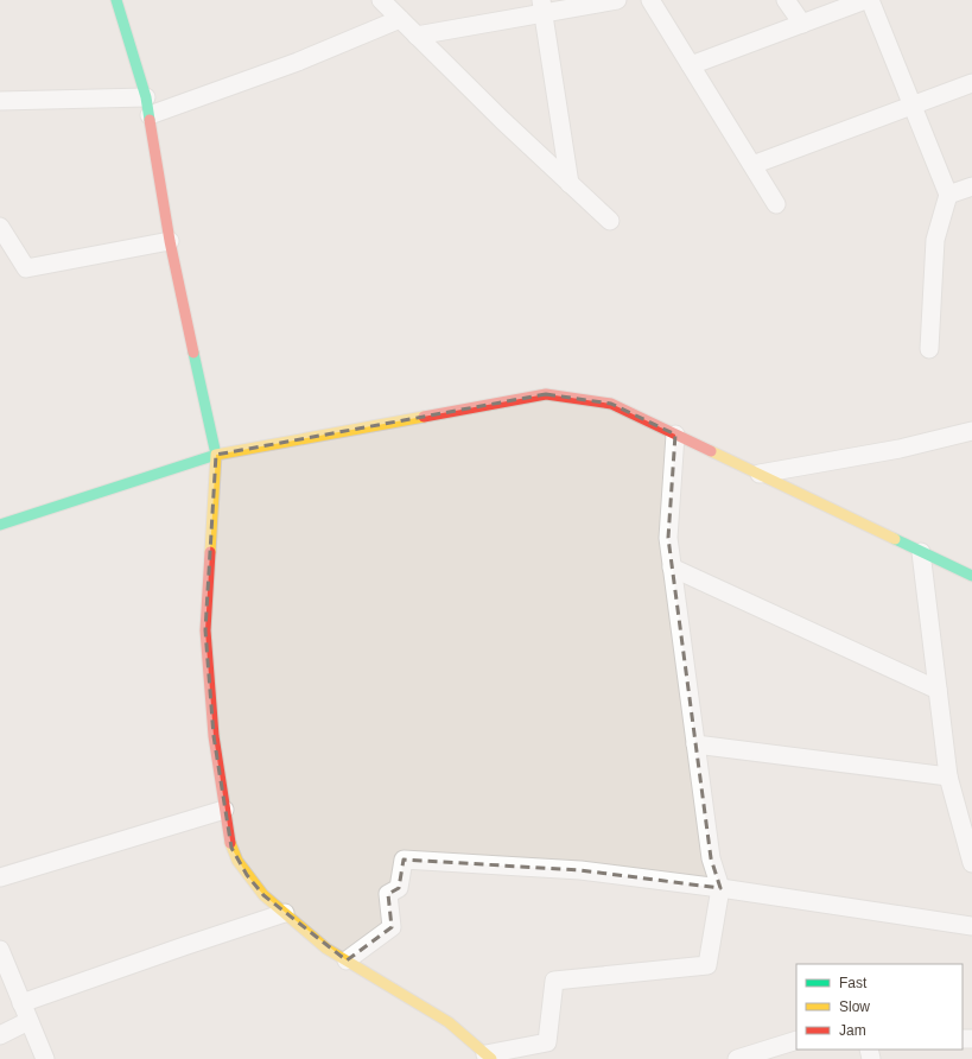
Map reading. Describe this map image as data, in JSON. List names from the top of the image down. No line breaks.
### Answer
{"legend":["Fast","Slow","Jam"]}
